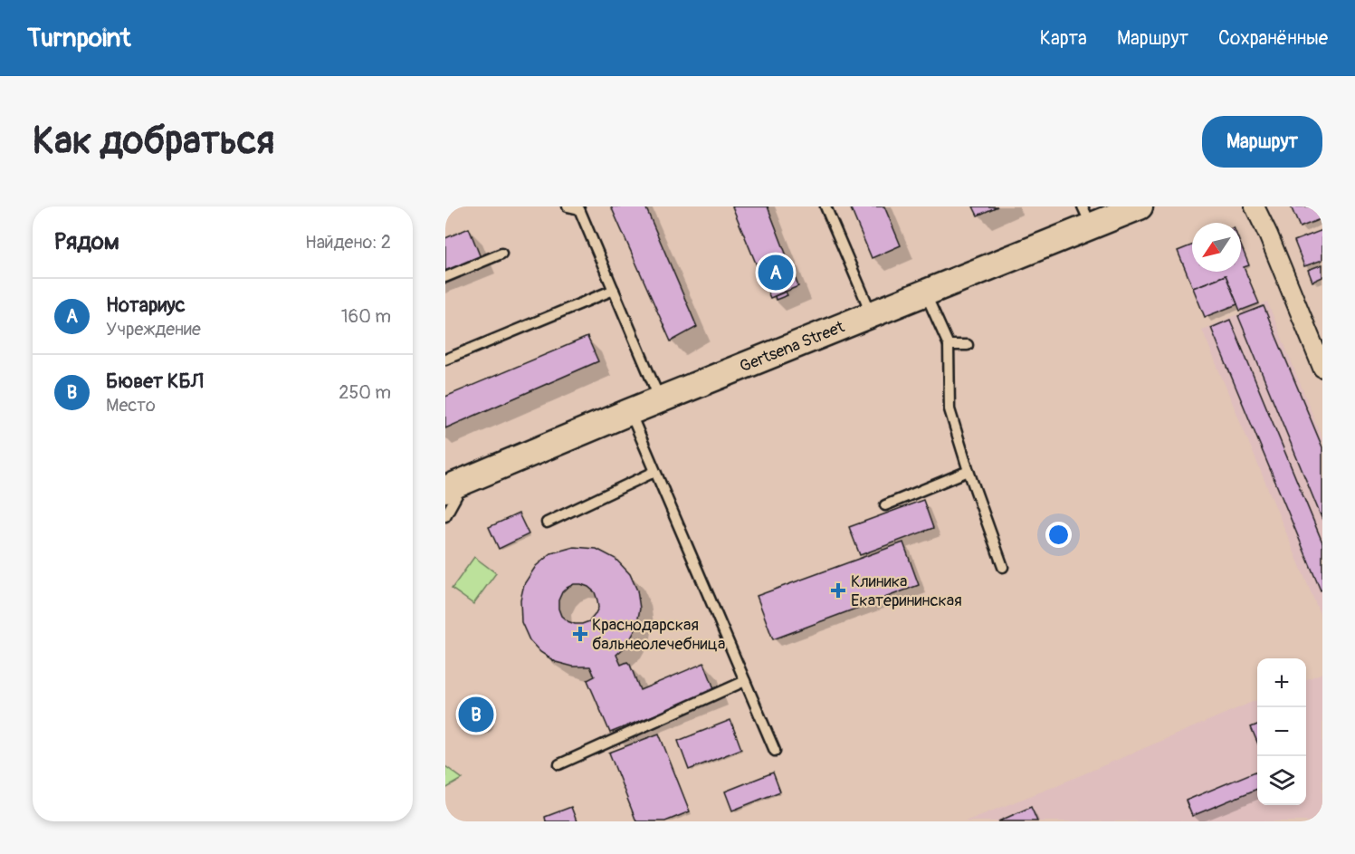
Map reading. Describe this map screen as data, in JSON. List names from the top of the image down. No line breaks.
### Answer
{"streets":{"main road":["Gertsena Street"]},"places":{"health":["Клиника Екатерининская","Краснодарская бальнеолечебница"]},"north":"bottom left","page":{"header":"Turnpoint","nav":["Карта","Маршрут","Сохранённые"],"buttons":"Маршрут","title":"Как добраться","heading":["Рядом","Найдено: 2"],"pins":["A","B"],"list":[{"mark":"A","name":"Нотариус","note":"Учреждение","value":"160 m"},{"mark":"B","name":"Бювет КБЛ","note":"Место","value":"250 m"}],"map_buttons":["+","−"]}}
